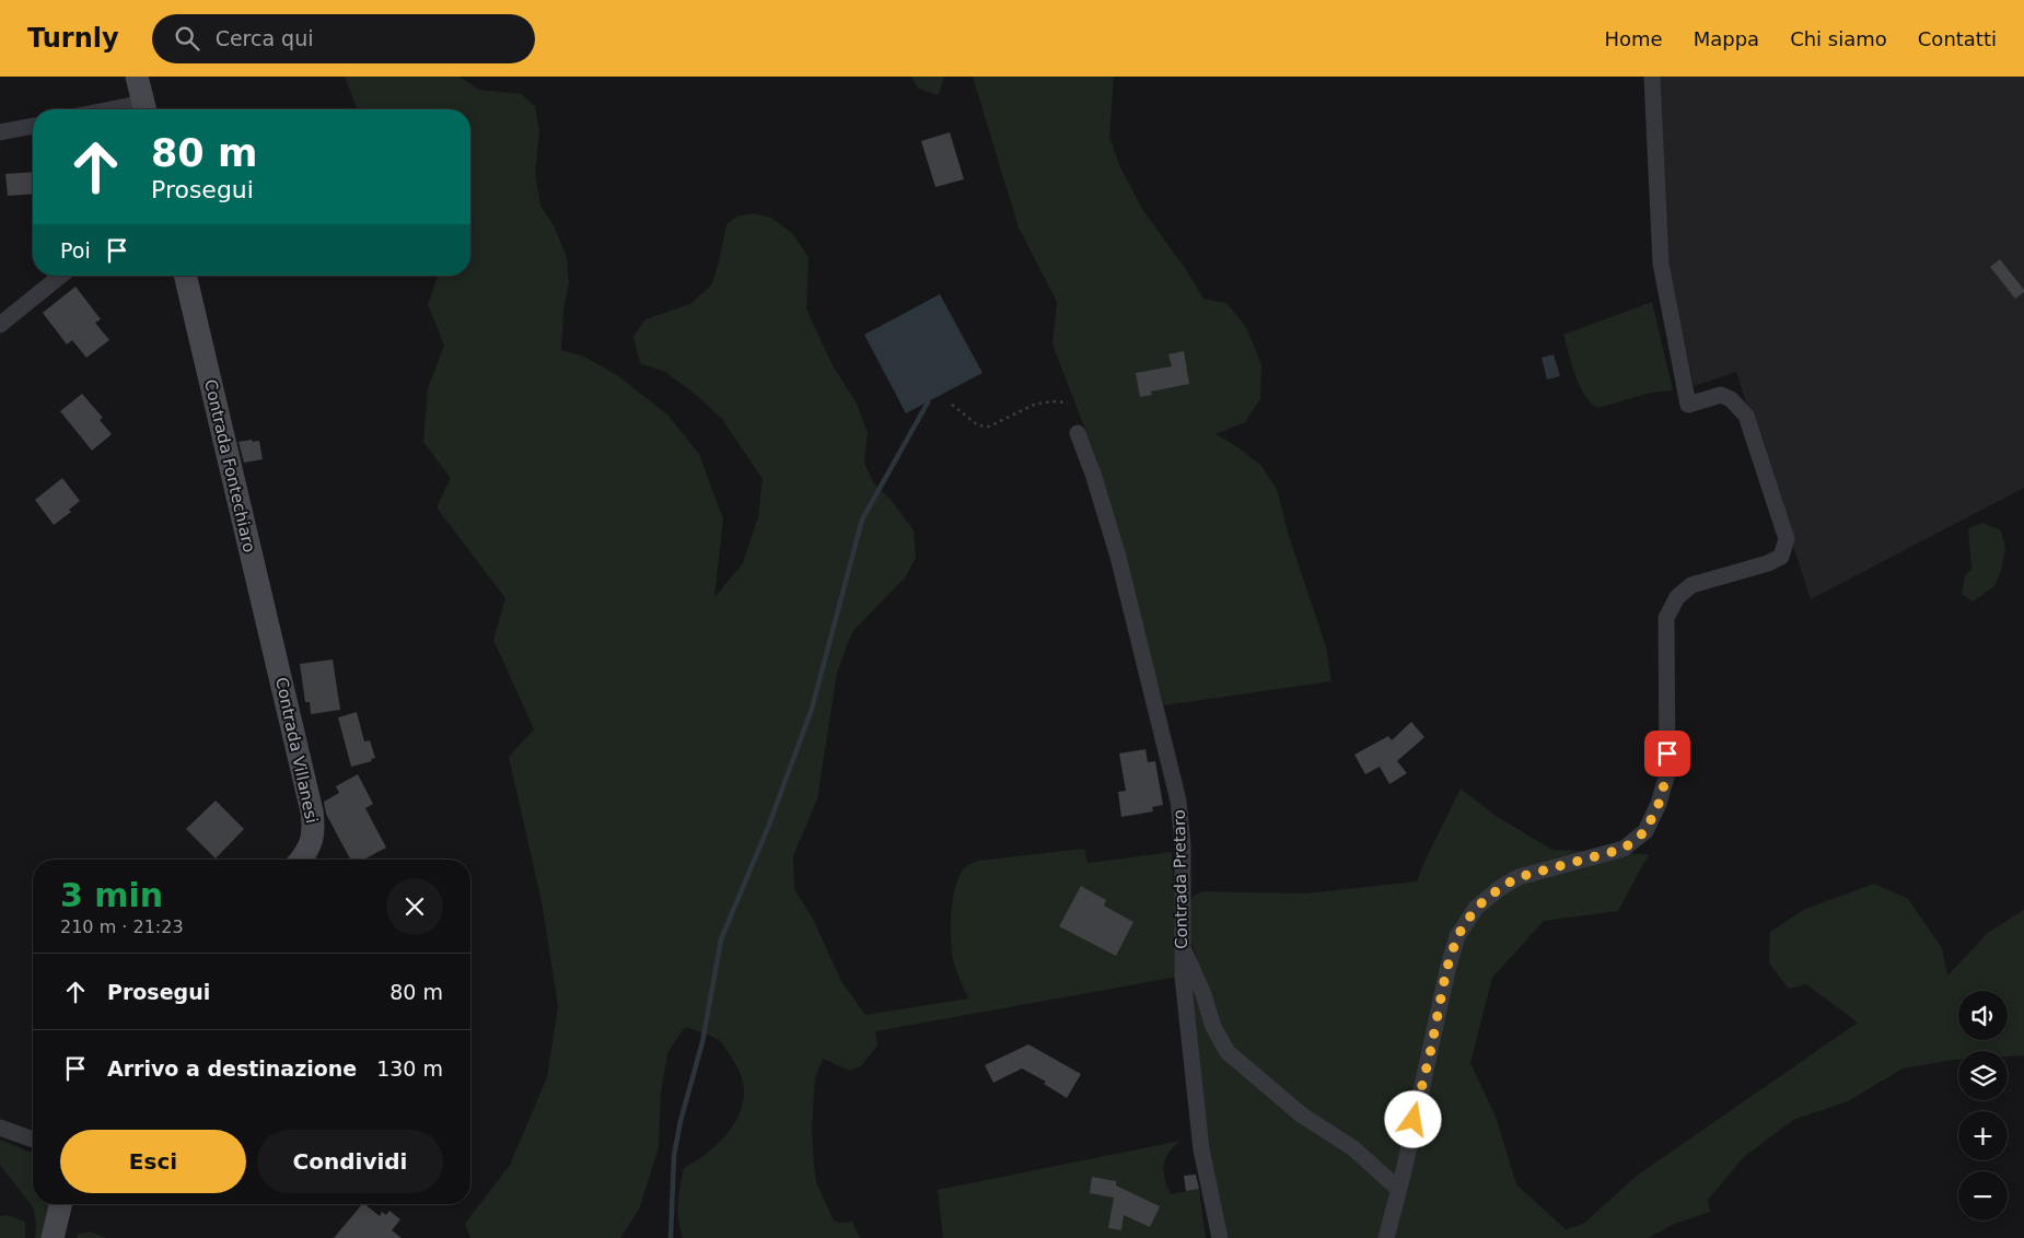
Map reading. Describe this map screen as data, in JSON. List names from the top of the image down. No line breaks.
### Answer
{"streets":{"street":["Contrada Fontechiaro","Contrada Villanesi","Contrada Pretaro"]},"crossings":[["Contrada Fontechiaro","Contrada Villanesi"]],"page":{"header":"Turnly","search":"Cerca qui","nav":["Home","Mappa","Chi siamo","Contatti"],"turn":["80 m","Prosegui"],"then":"Poi","heading":["3 min","210 m · 21:23"],"list":[{"name":"Prosegui","value":"80 m"},{"name":"Arrivo a destinazione","value":"130 m"}],"map_buttons":["+","−"],"buttons":["Esci","Condividi"]}}
